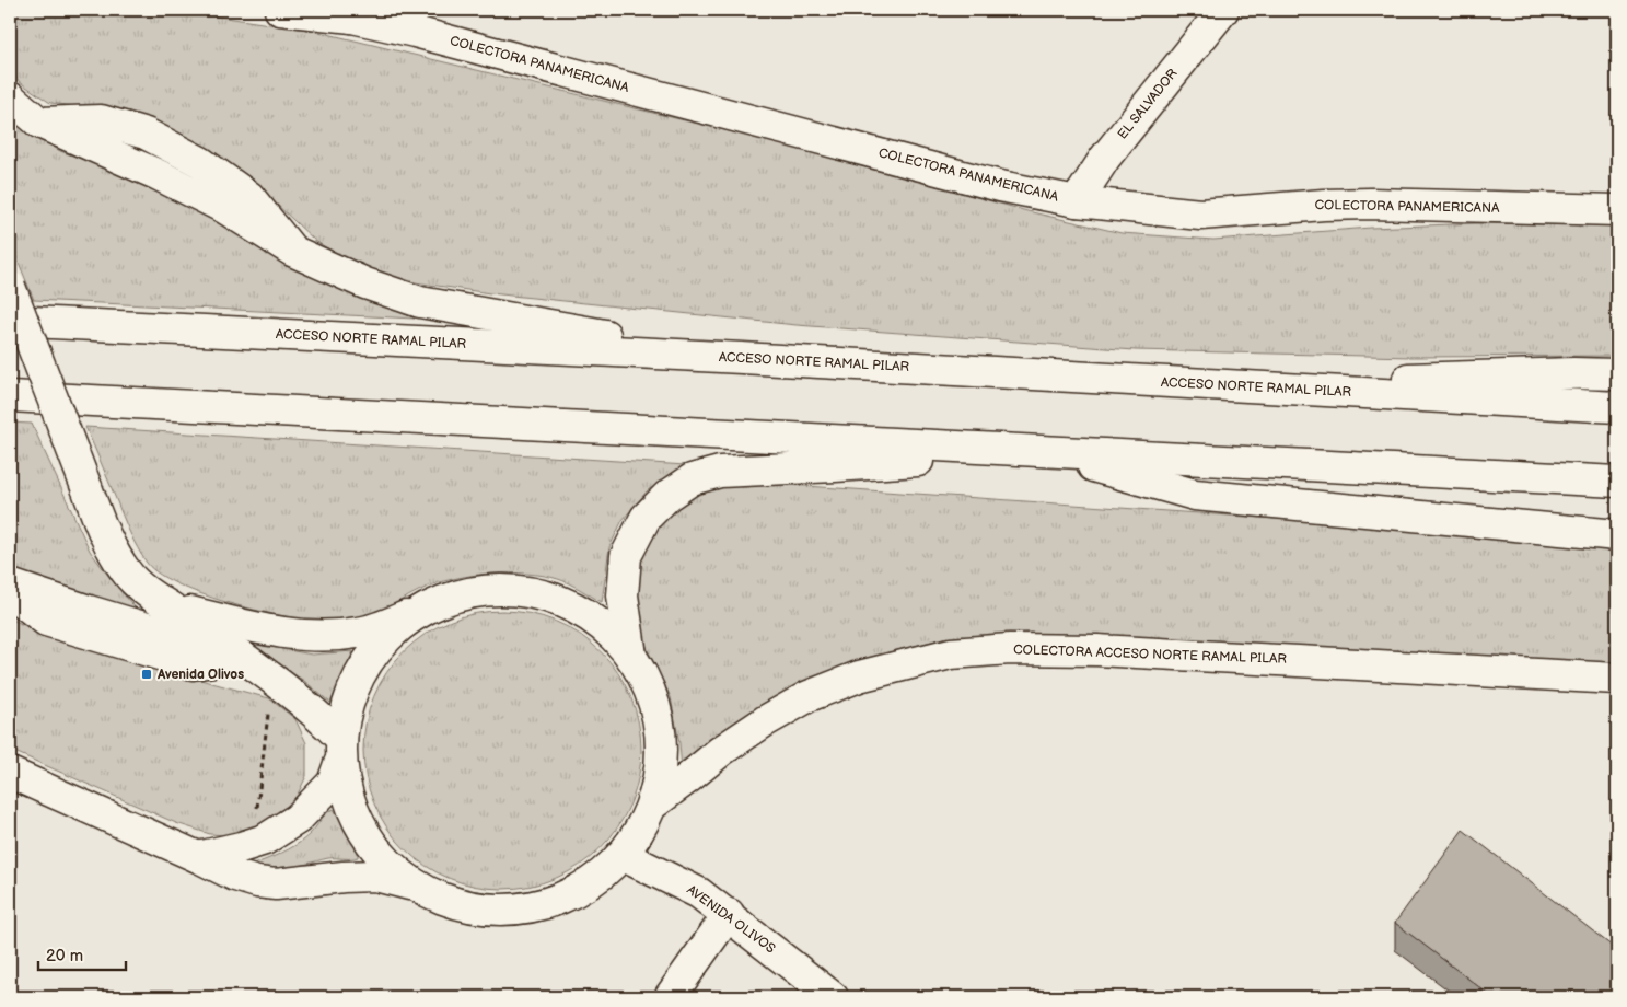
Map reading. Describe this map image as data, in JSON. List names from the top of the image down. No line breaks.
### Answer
{"streets":{"main road":["COLECTORA PANAMERICANA","EL SALVADOR","ACCESO NORTE RAMAL PILAR","COLECTORA ACCESO NORTE RAMAL PILAR","AVENIDA OLIVOS"]},"crossings":[["COLECTORA PANAMERICANA","EL SALVADOR"]],"places":{"transit":["Avenida Olivos"]},"scale_bar":"20 m"}
